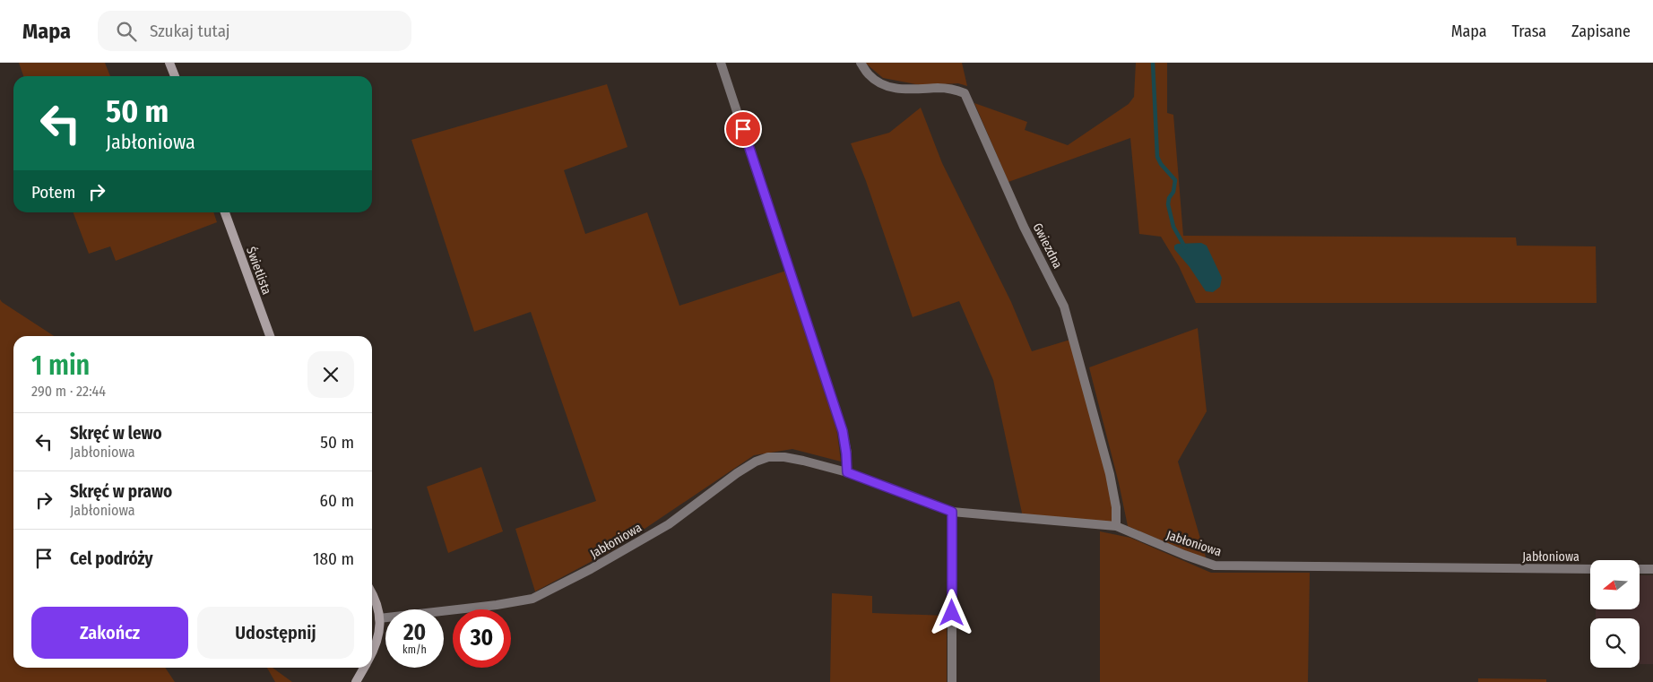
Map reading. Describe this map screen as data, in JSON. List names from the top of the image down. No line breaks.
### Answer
{"streets":{"street":["Gwiezdna","Świetlista","Jabłoniowa"]},"crossings":[["Gwiezdna","Jabłoniowa"]],"north":"left","page":{"header":"Mapa","search":"Szukaj tutaj","nav":["Mapa","Trasa","Zapisane"],"turn":["50 m","Jabłoniowa"],"then":"Potem","heading":["1 min","290 m · 22:44"],"list":[{"name":"Skręć w lewo","note":"Jabłoniowa","value":"50 m"},{"name":"Skręć w prawo","note":"Jabłoniowa","value":"60 m"},{"name":"Cel podróży","value":"180 m"}],"buttons":["Zakończ","Udostępnij"],"speed":"20 km/h","limit":"30"}}
